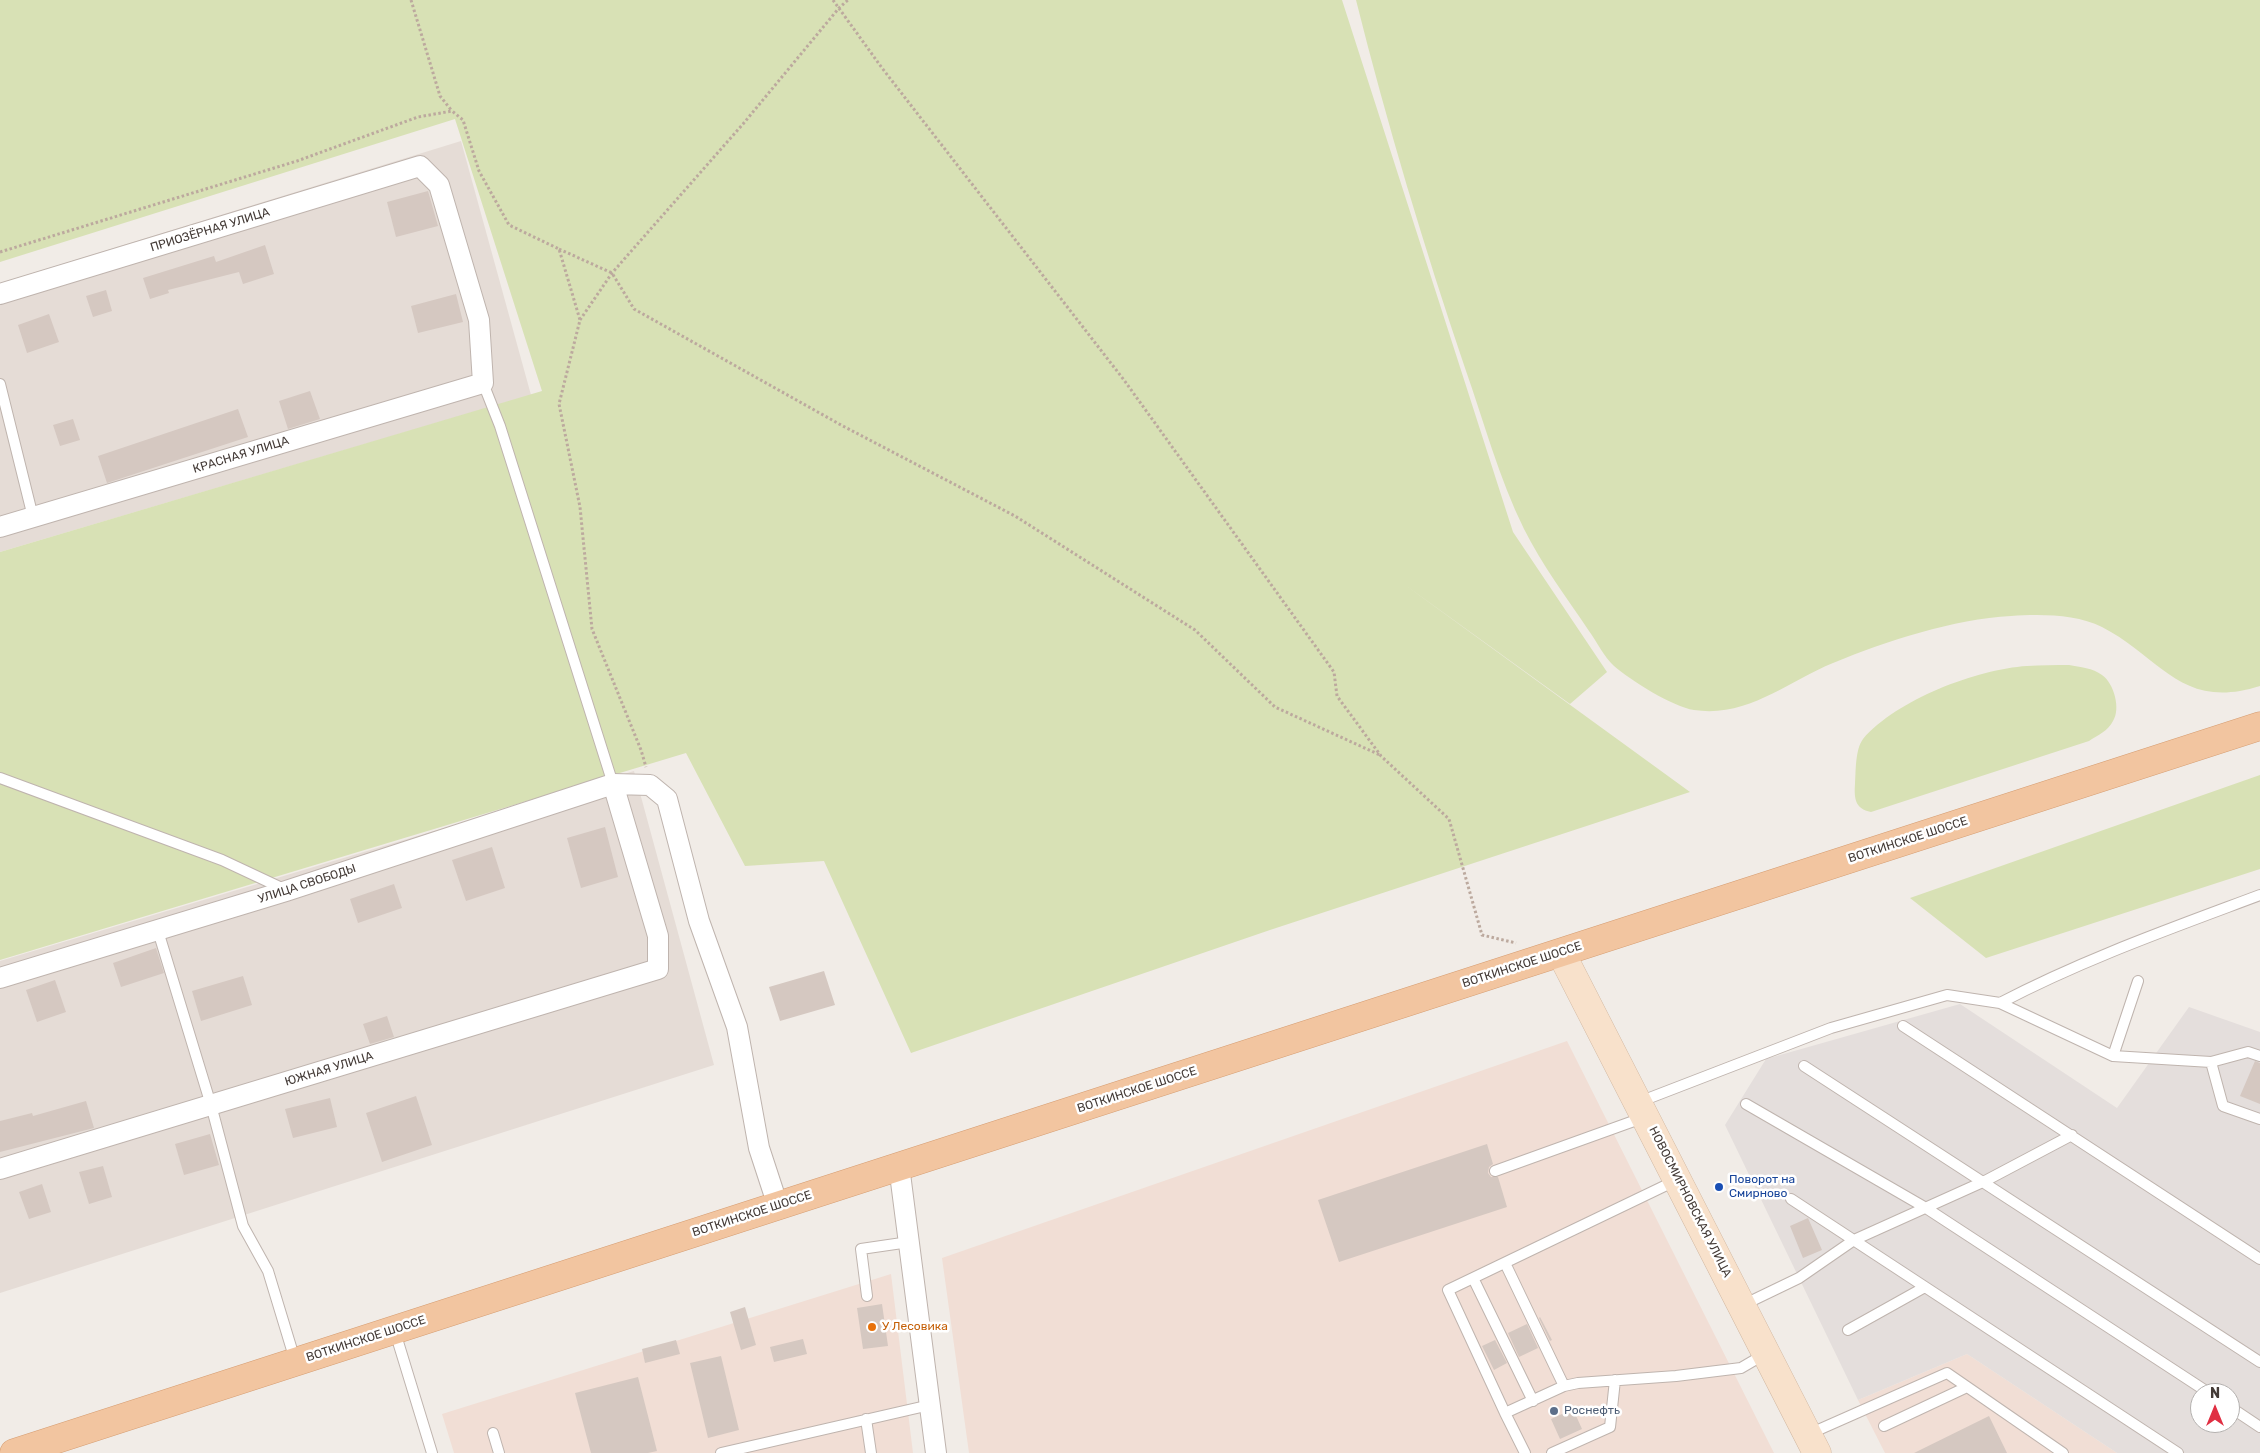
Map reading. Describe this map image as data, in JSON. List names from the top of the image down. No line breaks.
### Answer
{"streets":{"main road":["ВОТКИНСКОЕ ШОССЕ"],"street":["ПРИОЗЁРНАЯ УЛИЦА","КРАСНАЯ УЛИЦА","УЛИЦА СВОБОДЫ","ЮЖНАЯ УЛИЦА","НОВОСМИРНОВСКАЯ УЛИЦА"]},"crossings":[["ПРИОЗЁРНАЯ УЛИЦА","КРАСНАЯ УЛИЦА"],["ВОТКИНСКОЕ ШОССЕ","НОВОСМИРНОВСКАЯ УЛИЦА"],["УЛИЦА СВОБОДЫ","ЮЖНАЯ УЛИЦА"]],"places":["Поворот на Смирново","У Лесовика","Роснефть"],"north":"top"}
